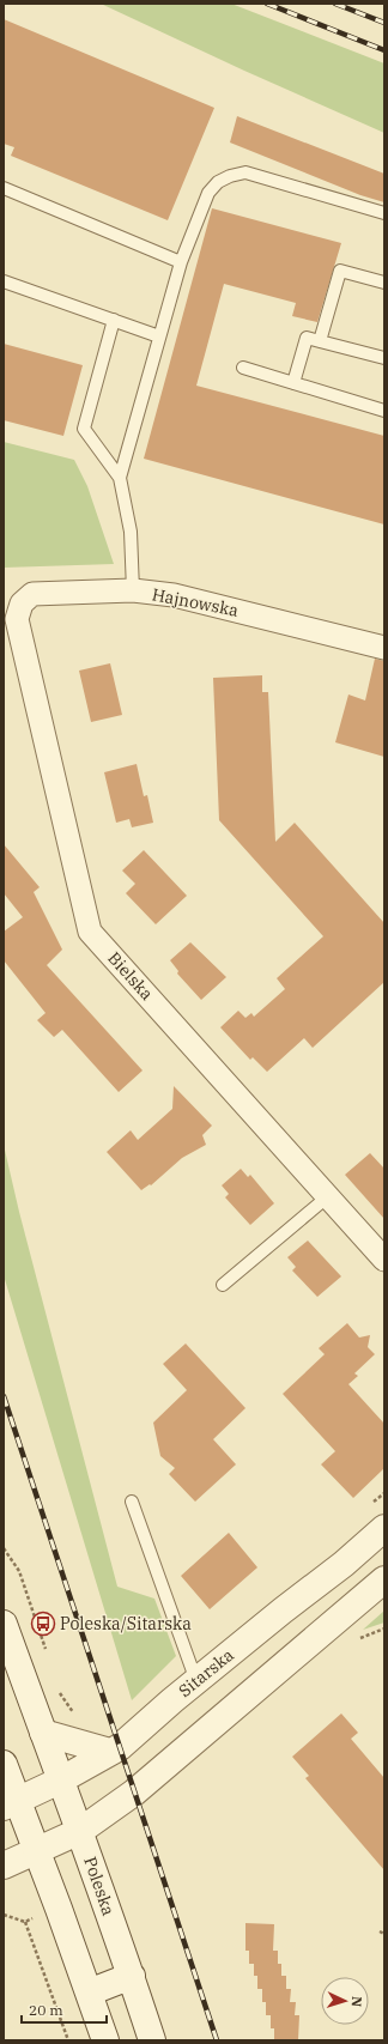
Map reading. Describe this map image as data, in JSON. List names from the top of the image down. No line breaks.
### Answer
{"streets":{"street":["Hajnowska","Bielska","Sitarska","Poleska"]},"crossings":[["Hajnowska","Bielska"],["Sitarska","Poleska"]],"places":{"bus stop":["Poleska/Sitarska"]},"scale_bar":"20 m","north":"right"}
